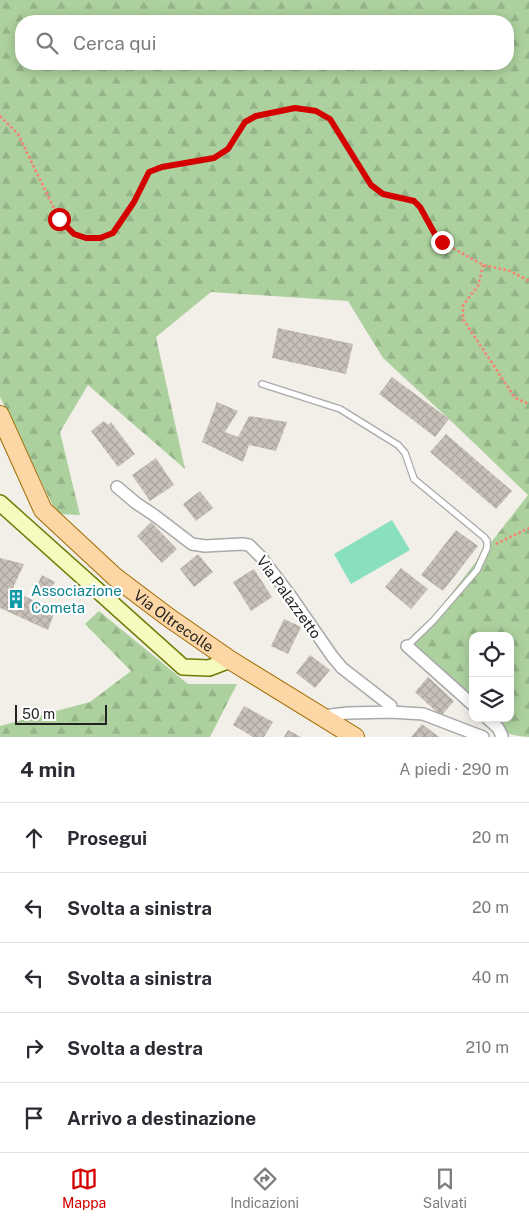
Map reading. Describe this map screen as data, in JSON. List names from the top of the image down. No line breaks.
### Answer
{"streets":{"main road":["Via Oltrecolle"],"street":["Via Palazzetto"]},"places":{"building":["Associazione Cometa"]},"scale_bar":"50 m","page":{"search":"Cerca qui","scale":"50 m","heading":["4 min","A piedi · 290 m"],"list":[["Prosegui","20 m"],["Svolta a sinistra","20 m"],["Svolta a sinistra","40 m"],["Svolta a destra","210 m"],"Arrivo a destinazione"],"nav":["Mappa","Indicazioni","Salvati"]}}
